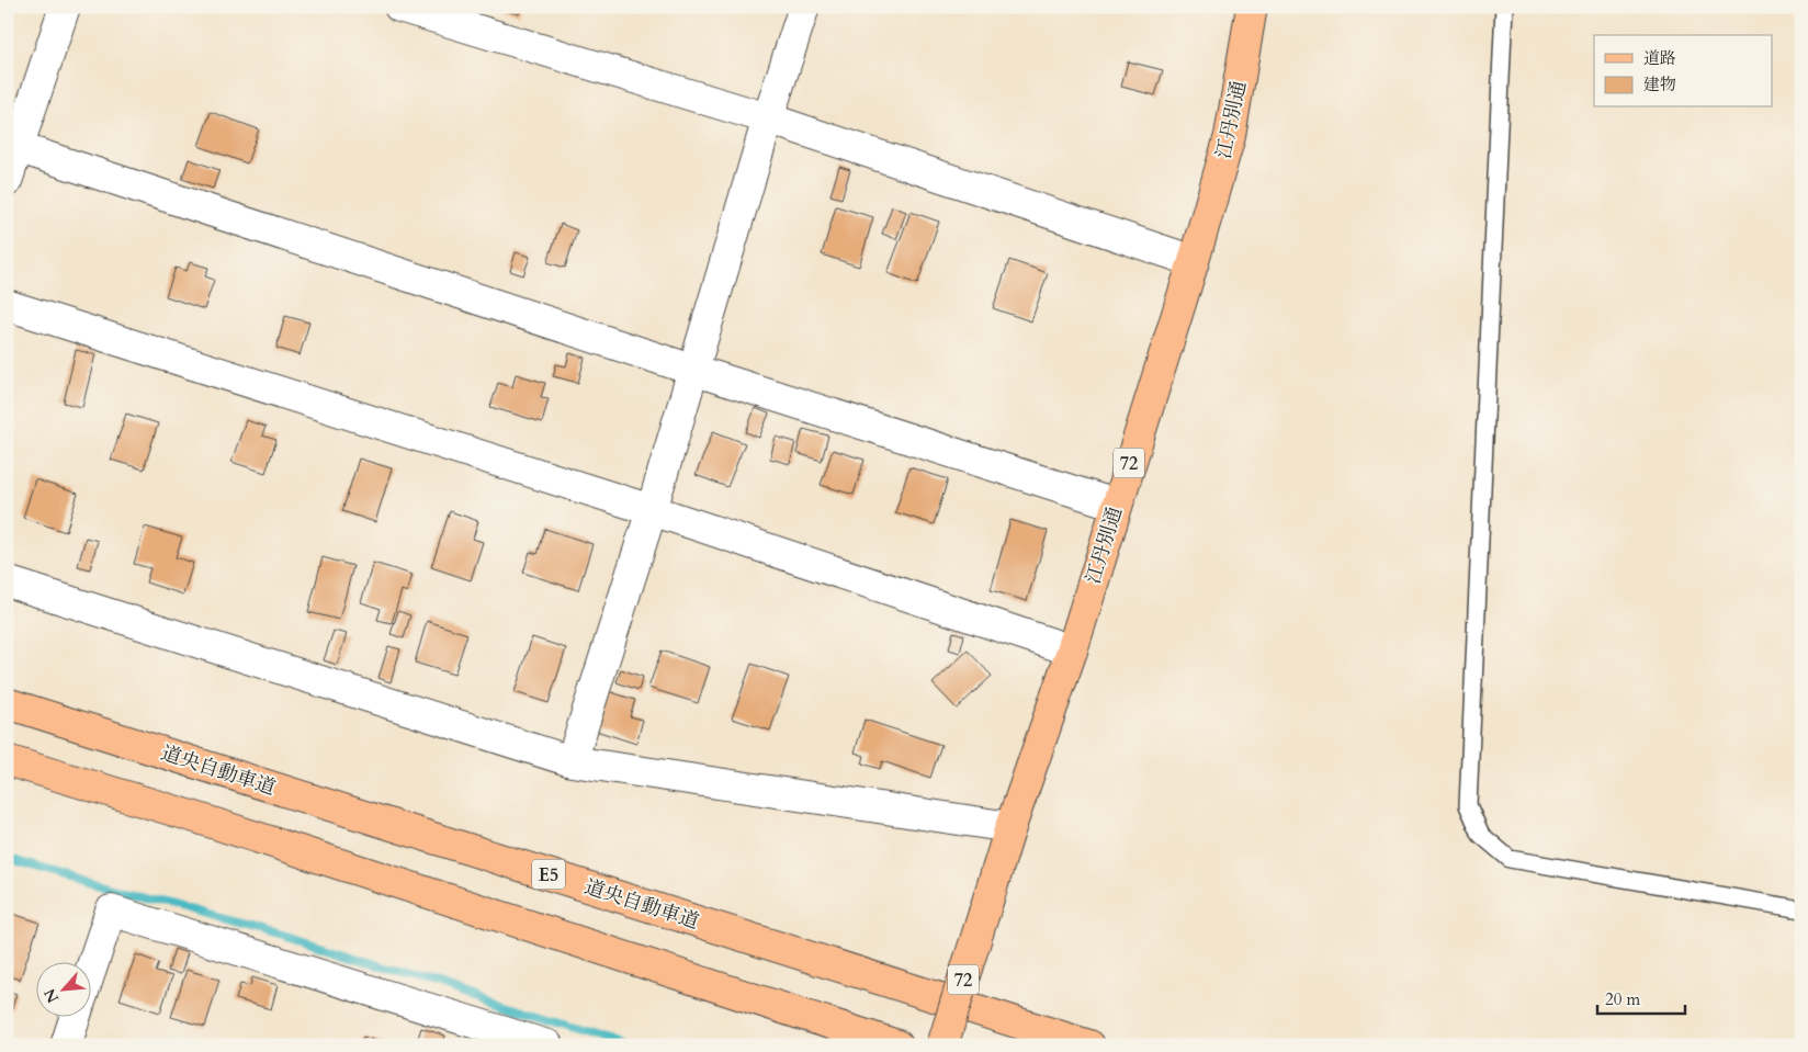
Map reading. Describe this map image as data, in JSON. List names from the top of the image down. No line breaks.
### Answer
{"streets":{"main road":["江丹別通","72","道央自動車道","E5"]},"legend":["道路","建物"],"scale_bar":"20 m","north":"bottom left"}
